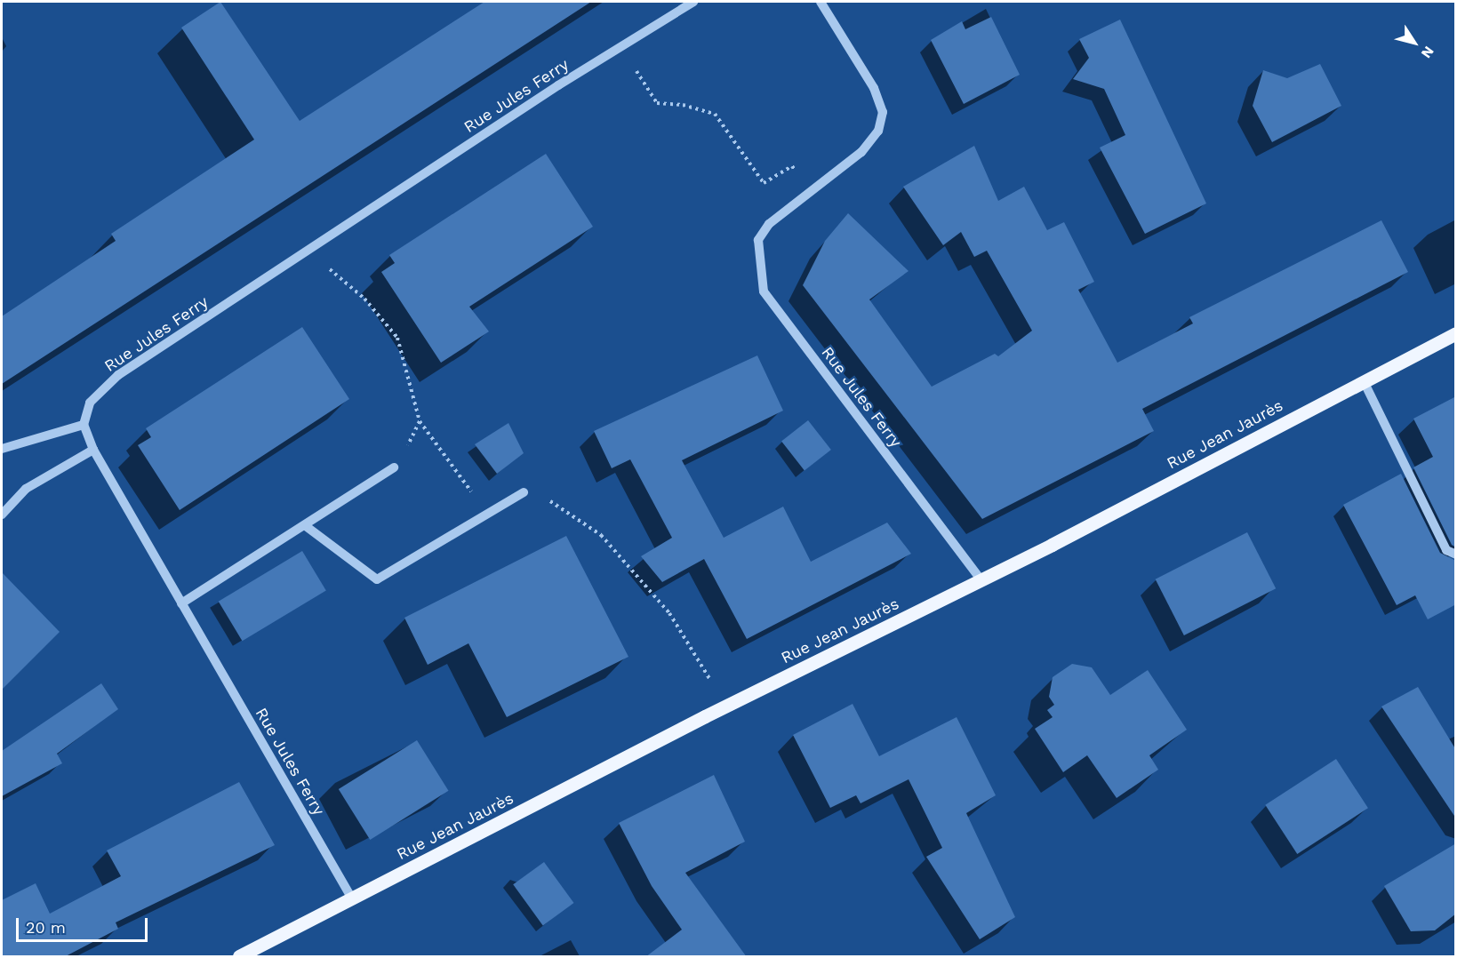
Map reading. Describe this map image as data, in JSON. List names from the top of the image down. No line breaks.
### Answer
{"streets":{"main road":["Rue Jean Jaurès"],"street":["Rue Jules Ferry"]},"crossings":[["Rue Jules Ferry","Rue Jean Jaurès"]],"scale_bar":"20 m","north":"bottom right"}
